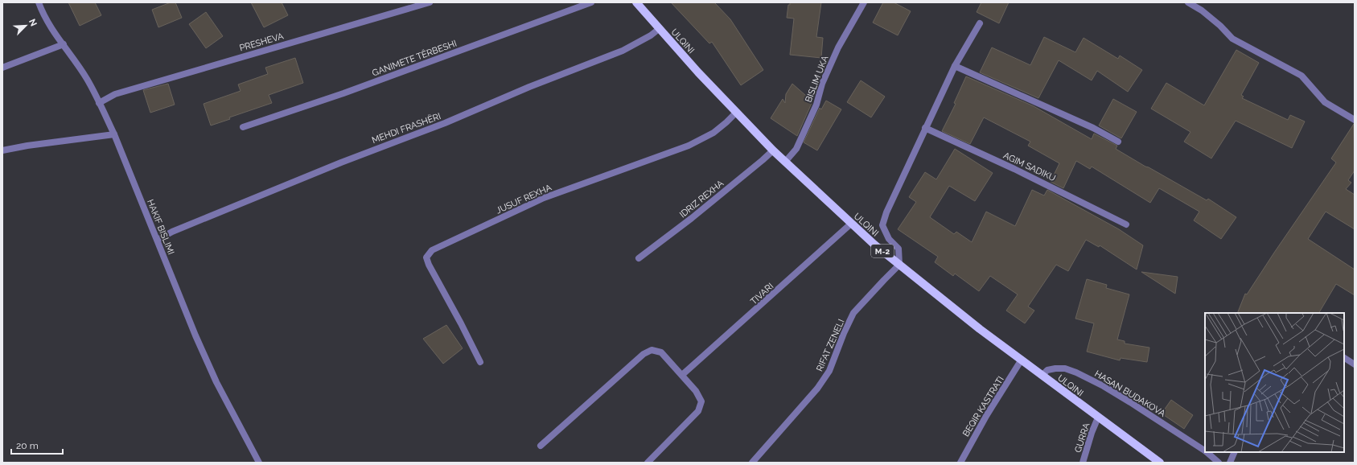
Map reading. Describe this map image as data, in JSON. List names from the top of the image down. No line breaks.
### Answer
{"streets":{"main road":["ULQINI","M-2"],"street":["PRESHEVA","GANIMETE TËRBESHI","BISLIM UKA","MEHDI FRASHËRI","AGIM SADIKU","JUSUF REXHA","IDRIZ REXHA","HAKIF BISLIMI","TIVARI","RIFAT ZENELI","HASAN BUDAKOVA","BEQIR KASTRATI","GURRA"]},"crossings":[["ULQINI","BISLIM UKA"],["ULQINI","MEHDI FRASHËRI"],["ULQINI","JUSUF REXHA"],["ULQINI","IDRIZ REXHA"],["ULQINI","TIVARI"],["ULQINI","RIFAT ZENELI"],["ULQINI","HASAN BUDAKOVA"],["ULQINI","BEQIR KASTRATI"],["ULQINI","GURRA"],["PRESHEVA","HAKIF BISLIMI"],["MEHDI FRASHËRI","HAKIF BISLIMI"]],"scale_bar":"20 m","north":"top right"}
